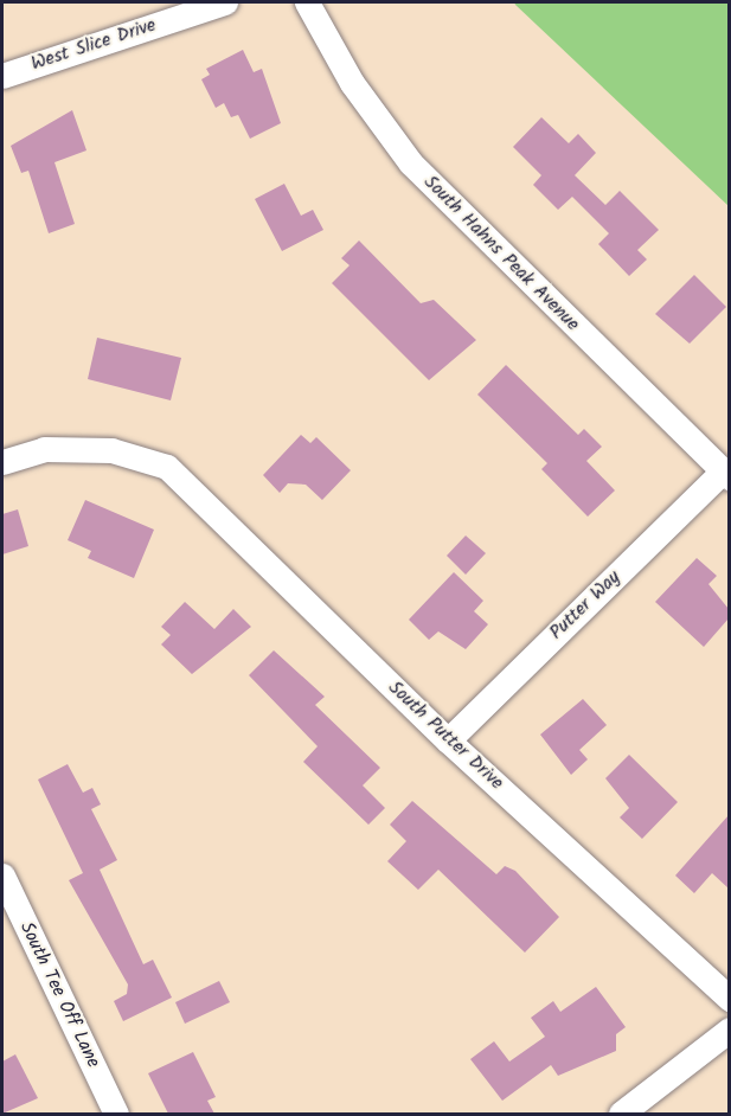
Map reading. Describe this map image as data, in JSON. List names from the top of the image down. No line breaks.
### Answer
{"streets":{"street":["West Slice Drive","South Hahns Peak Avenue","Putter Way","South Putter Drive","South Tee Off Lane"]},"crossings":[["South Hahns Peak Avenue","Putter Way"],["Putter Way","South Putter Drive"]]}
